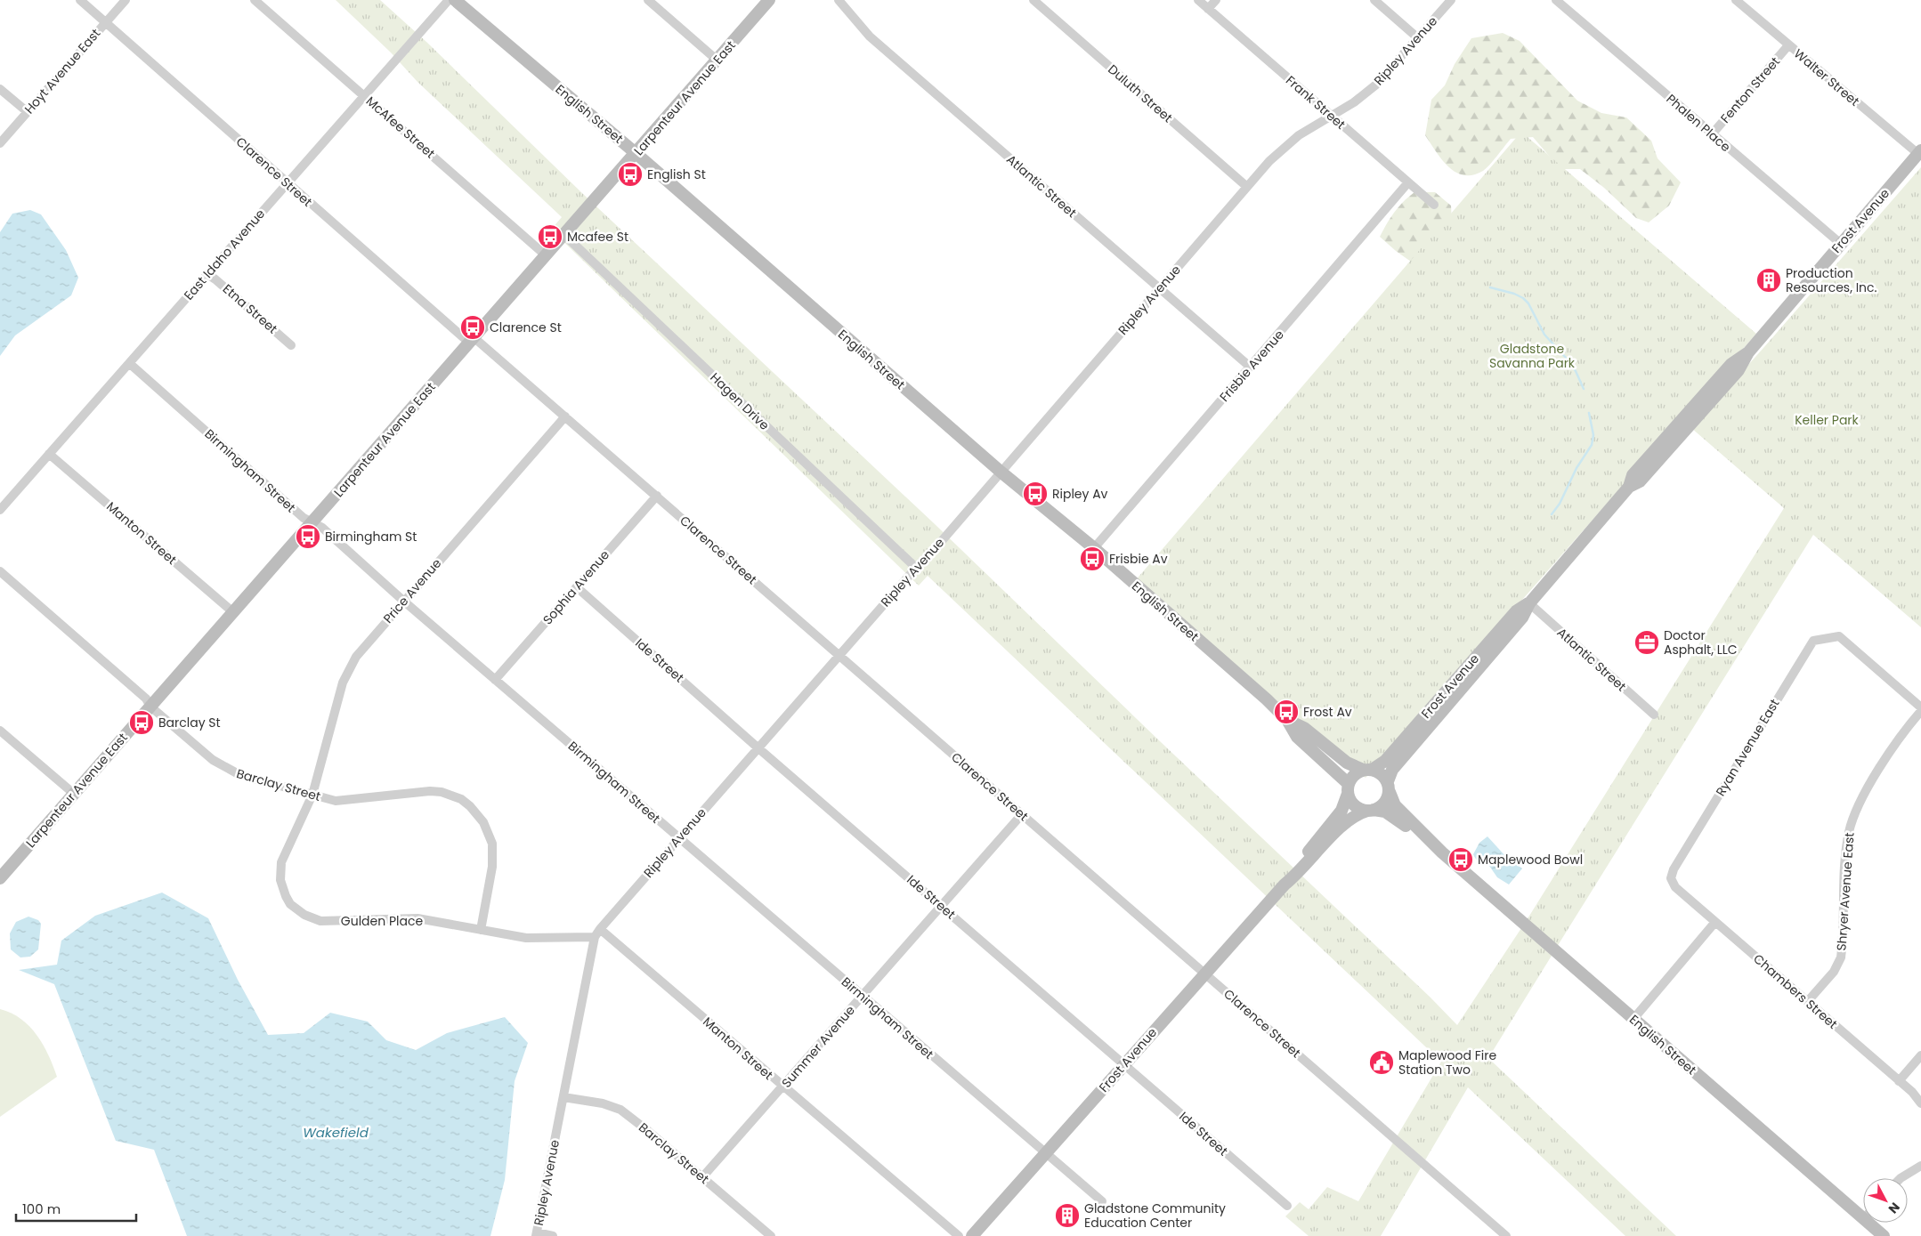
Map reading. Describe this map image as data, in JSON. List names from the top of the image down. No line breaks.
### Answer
{"streets":{"street":["Ripley Avenue","Hoyt Avenue East","Walter Street","Fenton Street","Duluth Street","Larpenteur Avenue East","Frank Street","English Street","Phalen Place","McAfee Street","Clarence Street","Atlantic Street","Frost Avenue","East Idaho Avenue","Etna Street","Frisbie Avenue","Hagen Drive","Birmingham Street","Manton Street","Sophia Avenue","Price Avenue","Ide Street","Ryan Avenue East","Barclay Street","Shryer Avenue East","Gulden Place","Chambers Street","Summer Avenue"]},"crossings":[["Ripley Avenue","Duluth Street"],["Ripley Avenue","Frank Street"],["Ripley Avenue","English Street"],["Ripley Avenue","Clarence Street"],["Ripley Avenue","Atlantic Street"],["Ripley Avenue","Hagen Drive"],["Ripley Avenue","Birmingham Street"],["Ripley Avenue","Manton Street"],["Ripley Avenue","Ide Street"],["Ripley Avenue","Barclay Street"],["Ripley Avenue","Gulden Place"],["Hoyt Avenue East","Clarence Street"],["Walter Street","Fenton Street"],["Walter Street","Frost Avenue"],["Fenton Street","Phalen Place"],["Larpenteur Avenue East","English Street"],["Larpenteur Avenue East","McAfee Street"],["Larpenteur Avenue East","Clarence Street"],["Larpenteur Avenue East","Hagen Drive"],["Larpenteur Avenue East","Birmingham Street"],["Larpenteur Avenue East","Manton Street"],["Larpenteur Avenue East","Barclay Street"],["Frank Street","Frisbie Avenue"],["English Street","Frost Avenue"],["English Street","Frisbie Avenue"],["Phalen Place","Frost Avenue"],["McAfee Street","East Idaho Avenue"],["Clarence Street","Frost Avenue"],["Clarence Street","East Idaho Avenue"],["Clarence Street","Sophia Avenue"],["Clarence Street","Price Avenue"],["Clarence Street","Summer Avenue"],["Atlantic Street","Frost Avenue"],["Atlantic Street","Frisbie Avenue"],["Frost Avenue","Birmingham Street"],["Frost Avenue","Ide Street"],["East Idaho Avenue","Etna Street"],["East Idaho Avenue","Birmingham Street"],["East Idaho Avenue","Manton Street"],["Birmingham Street","Sophia Avenue"],["Birmingham Street","Price Avenue"],["Birmingham Street","Summer Avenue"],["Manton Street","Summer Avenue"],["Sophia Avenue","Ide Street"],["Price Avenue","Barclay Street"],["Price Avenue","Gulden Place"],["Ide Street","Summer Avenue"],["Ryan Avenue East","Chambers Street"],["Barclay Street","Gulden Place"],["Barclay Street","Summer Avenue"],["Shryer Avenue East","Chambers Street"]],"water":["Wakefield"],"parks":["Gladstone Savanna Park","Keller Park"],"places":{"bus stop":["English St","Mcafee St","Clarence St","Ripley Av","Birmingham St","Frisbie Av","Frost Av","Barclay St","Maplewood Bowl"],"building":["Production Resources, Inc.","Gladstone Community Education Center"],"office":["Doctor Asphalt, LLC"],"public building":["Maplewood Fire Station Two"]},"scale_bar":"100 m","north":"bottom right"}
